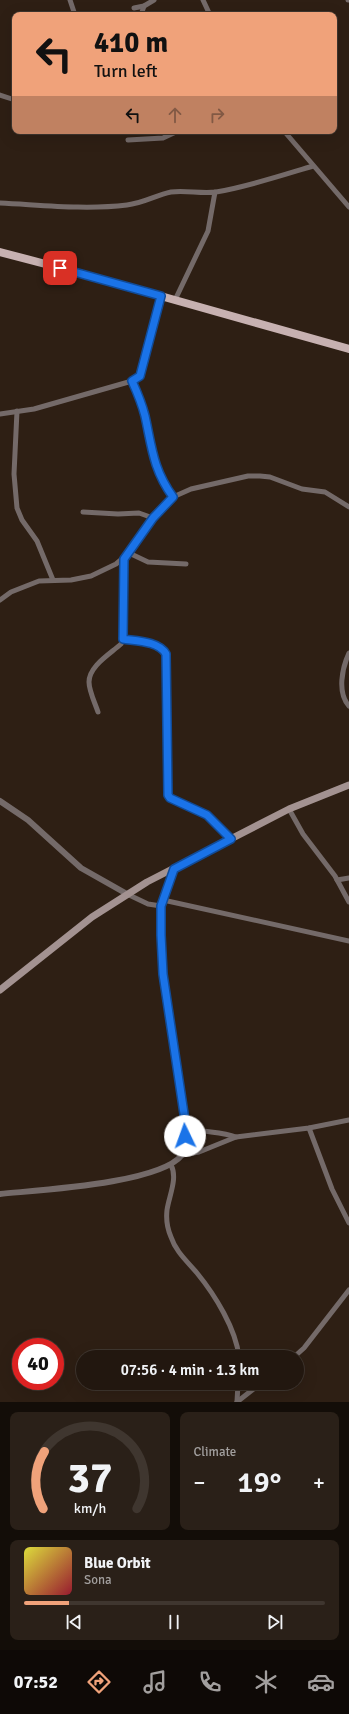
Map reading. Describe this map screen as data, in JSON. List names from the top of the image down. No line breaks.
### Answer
{"page":{"turn":["410 m","Turn left"],"limit":"40","trip":"07:56 · 4 min · 1.3 km","tile":"Climate","heat":["−","19°","+"],"song":["Blue Orbit","Sona"],"tabs":"07:52","gauge":["37","km/h"]}}
